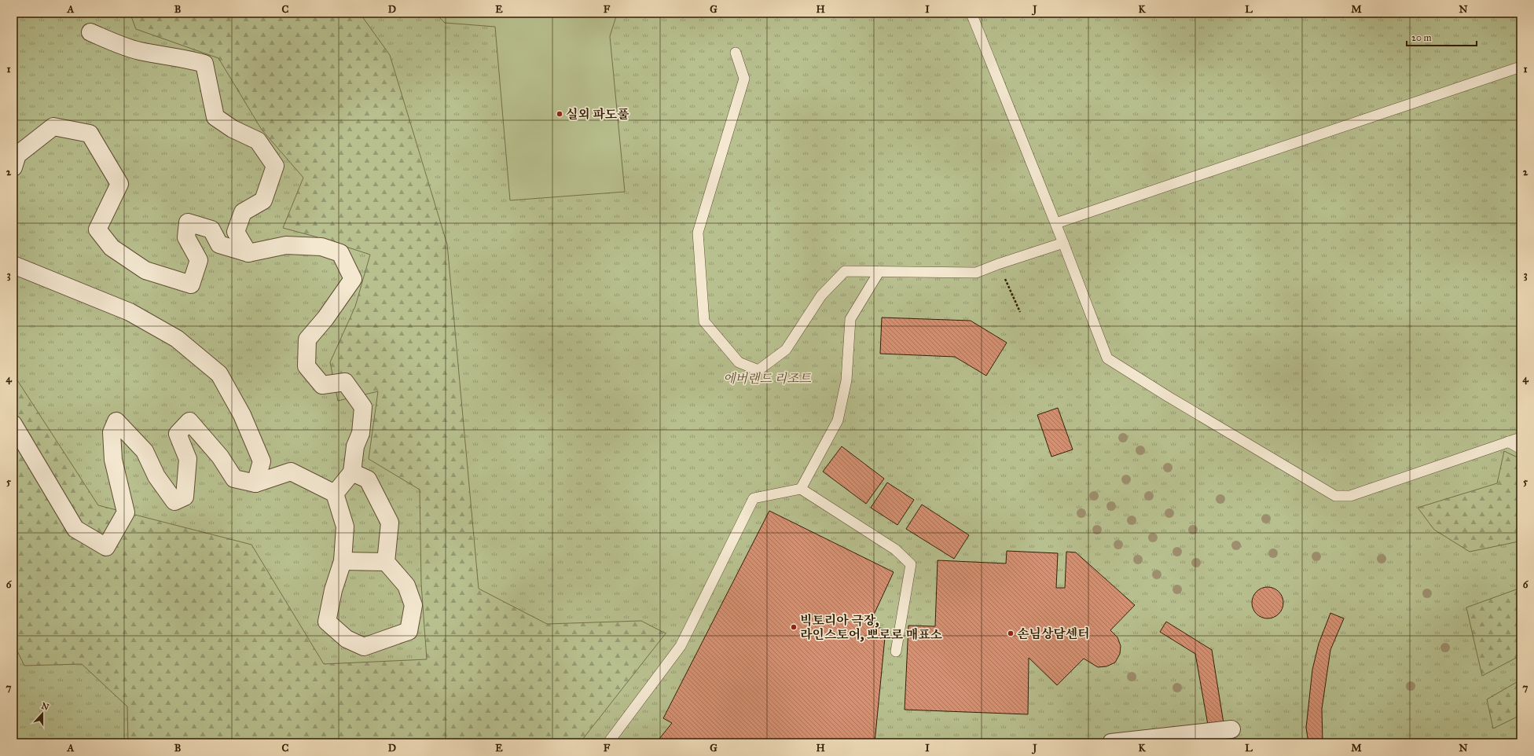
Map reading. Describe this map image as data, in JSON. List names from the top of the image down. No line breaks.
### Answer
{"parks":["에버랜드 리조트"],"places":["실외 파도풀","빅토리아 극장, 라인스토어, 뽀로로 매표소","손님상담센터"],"scale_bar":"20 m","north":"top","grid":{"columns":["A","B","C","D","E","F","G","H","I","J","K","L","M","N"],"rows":["1","2","3","4","5","6","7"]}}
